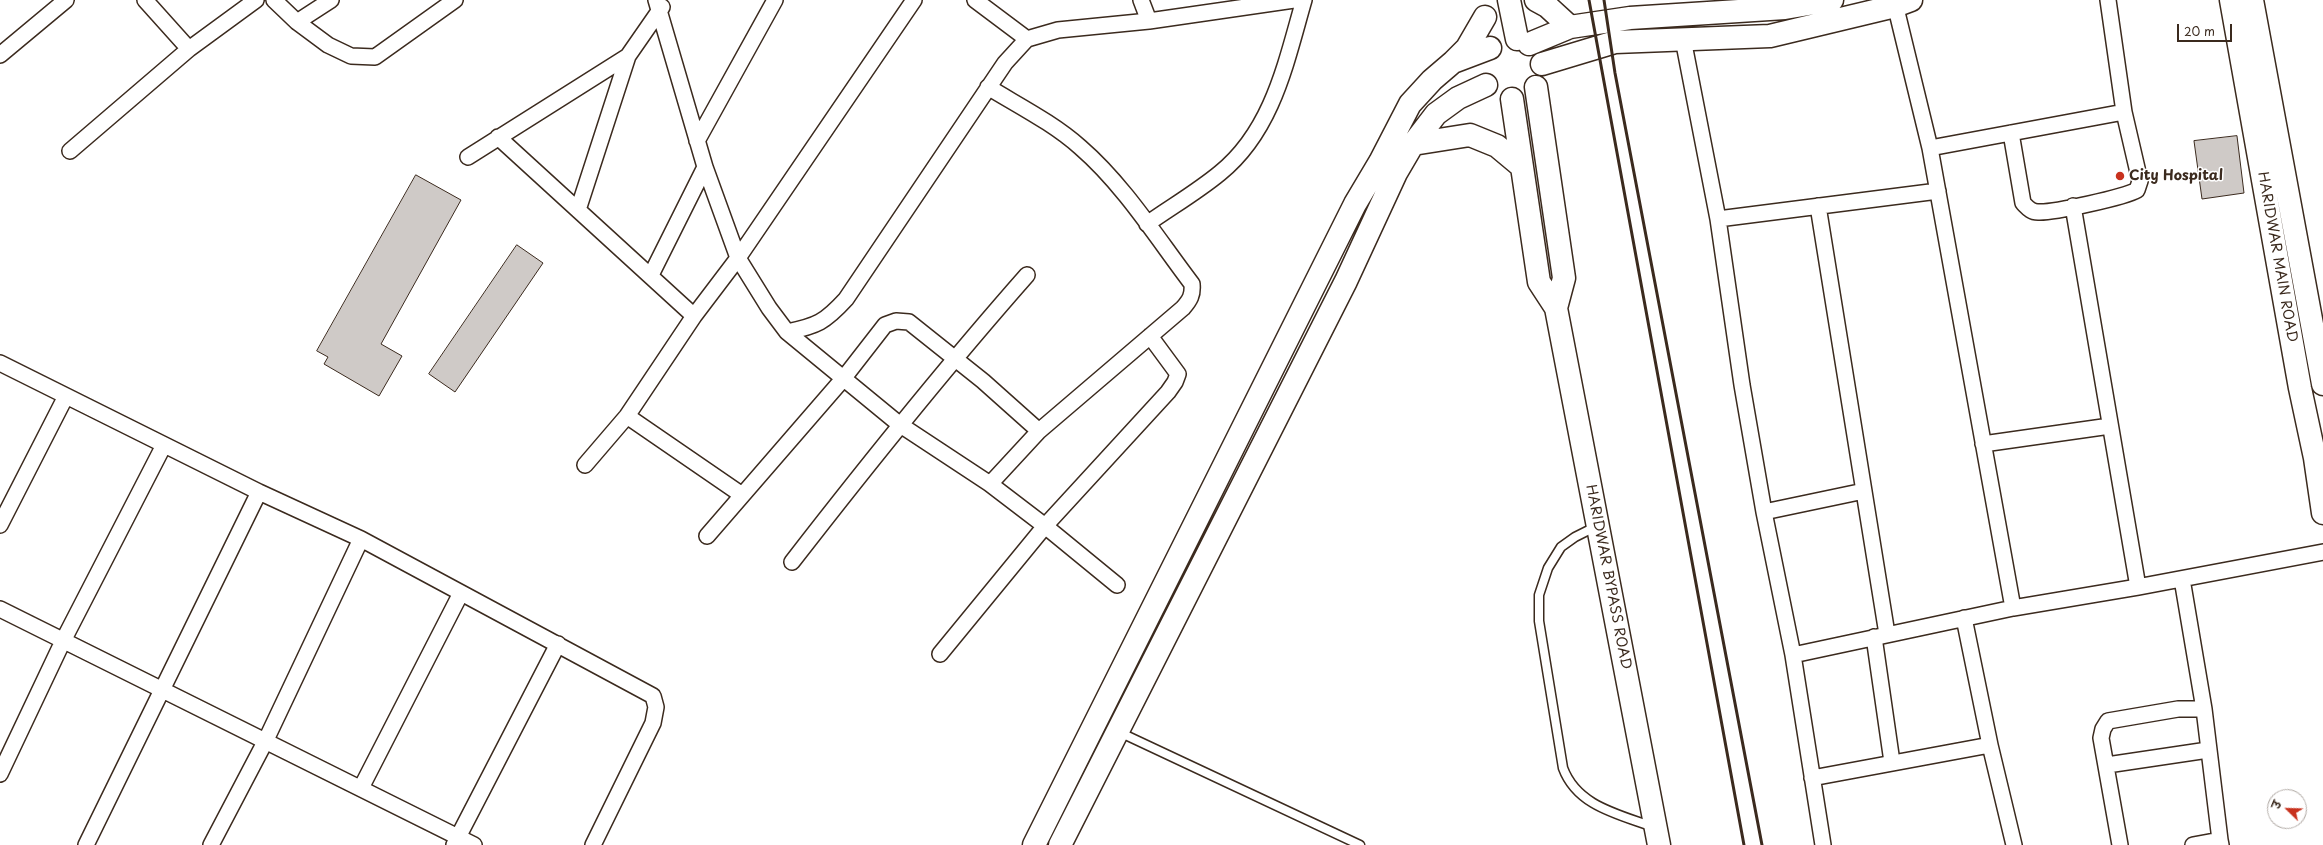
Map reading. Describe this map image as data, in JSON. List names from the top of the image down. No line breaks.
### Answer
{"streets":{"main road":["HARIDWAR MAIN ROAD","HARIDWAR BYPASS ROAD"]},"places":["City Hospital"],"scale_bar":"20 m","north":"top left"}
